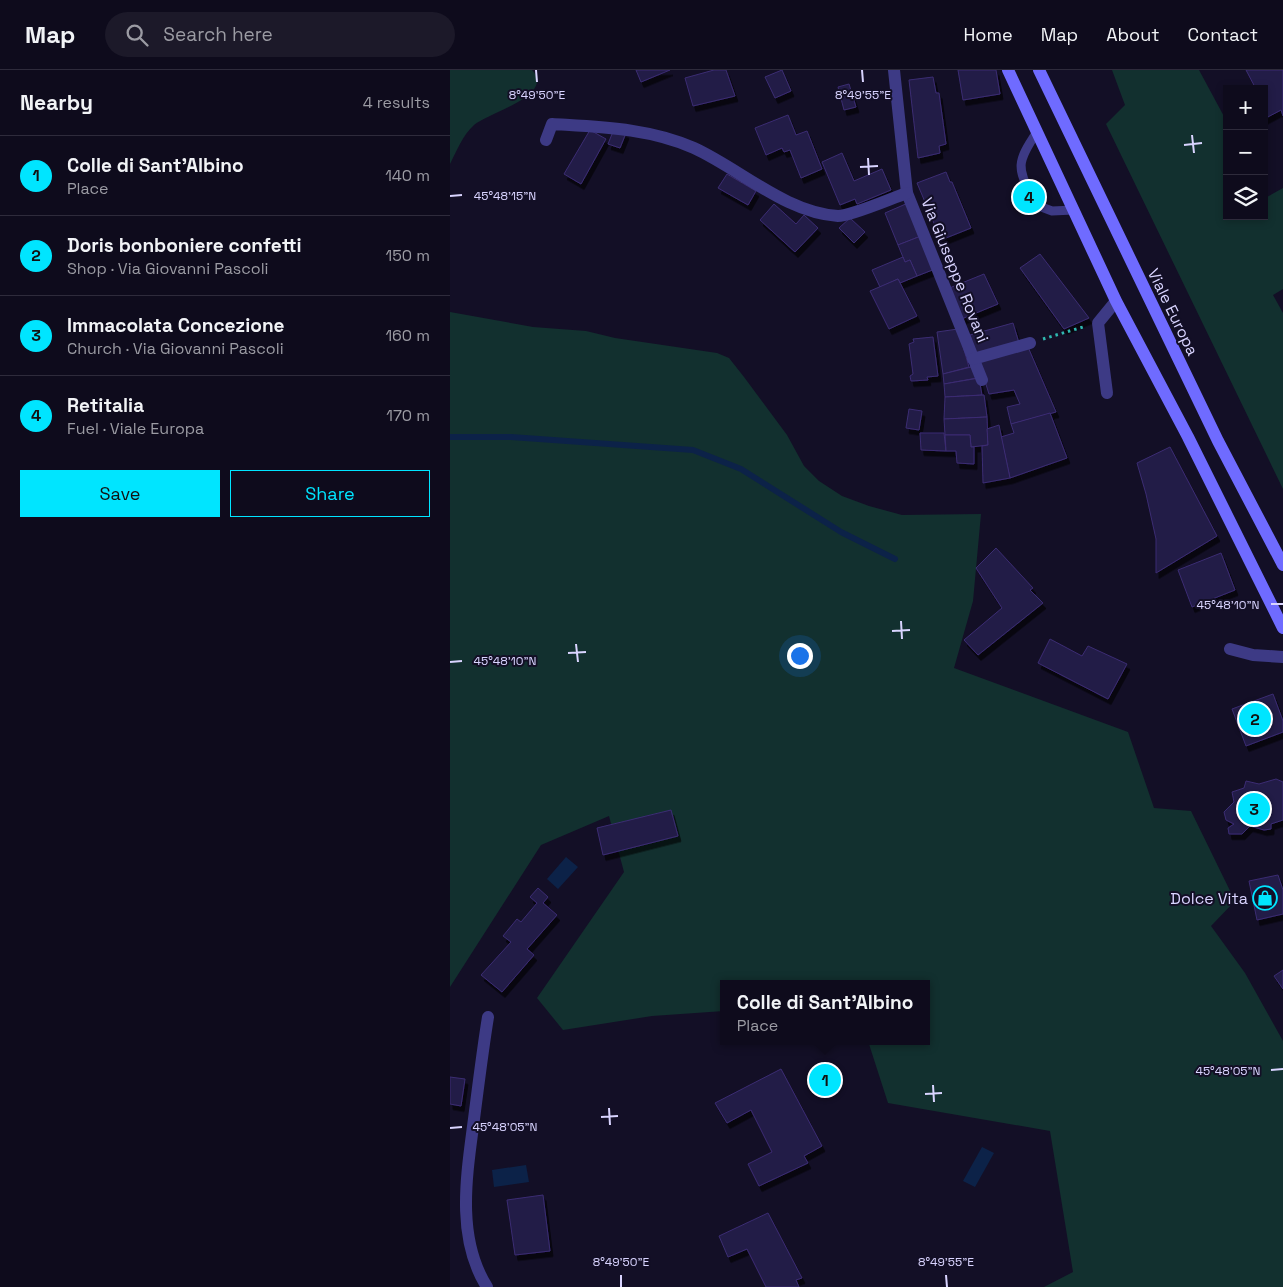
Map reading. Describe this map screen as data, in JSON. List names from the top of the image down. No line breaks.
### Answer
{"streets":{"street":["Via Giuseppe Rovani","Viale Europa"]},"places":{"shop":["Dolce Vita"]},"page":{"header":"Map","search":"Search here","nav":["Home","Map","About","Contact"],"heading":["Nearby","4 results"],"map_buttons":["+","−"],"list":[{"mark":"1","name":"Colle di Sant'Albino","note":"Place","value":"140 m"},{"mark":"2","name":"Doris bonboniere confetti","note":"Shop · Via Giovanni Pascoli","value":"150 m"},{"mark":"3","name":"Immacolata Concezione","note":"Church · Via Giovanni Pascoli","value":"160 m"},{"mark":"4","name":"Retitalia","note":"Fuel · Viale Europa","value":"170 m"}],"pins":["4","2","3","1"],"buttons":["Save","Share"],"popup":["Colle di Sant'Albino","Place"]},"coordinates":["8°49'50\"E","8°49'55\"E","45°48'15\"N","45°48'10\"N","45°48'05\"N"]}
